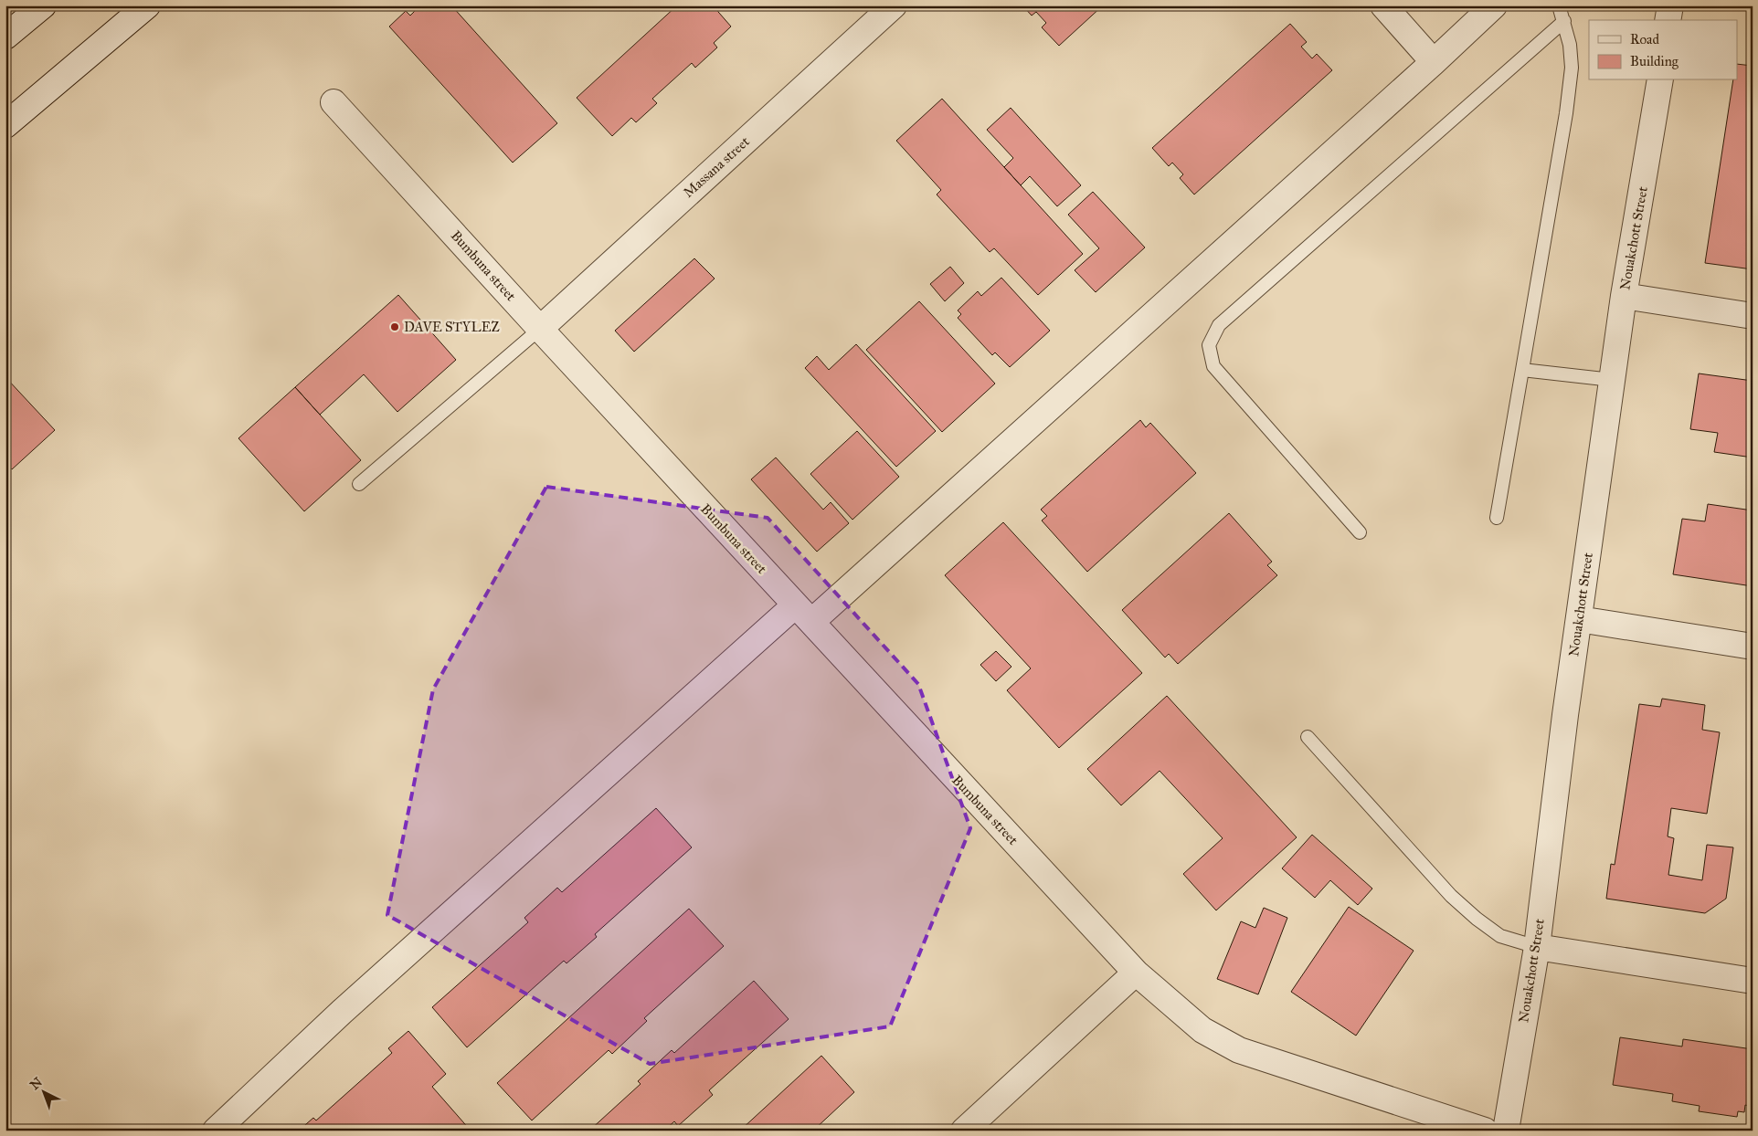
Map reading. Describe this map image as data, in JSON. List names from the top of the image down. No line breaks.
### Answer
{"streets":{"street":["Massana street","Nouakchott Street","Bumbuna street"]},"crossings":[["Massana street","Bumbuna street"]],"places":["DAVE STYLEZ"],"legend":["Road","Building"],"north":"top left"}
